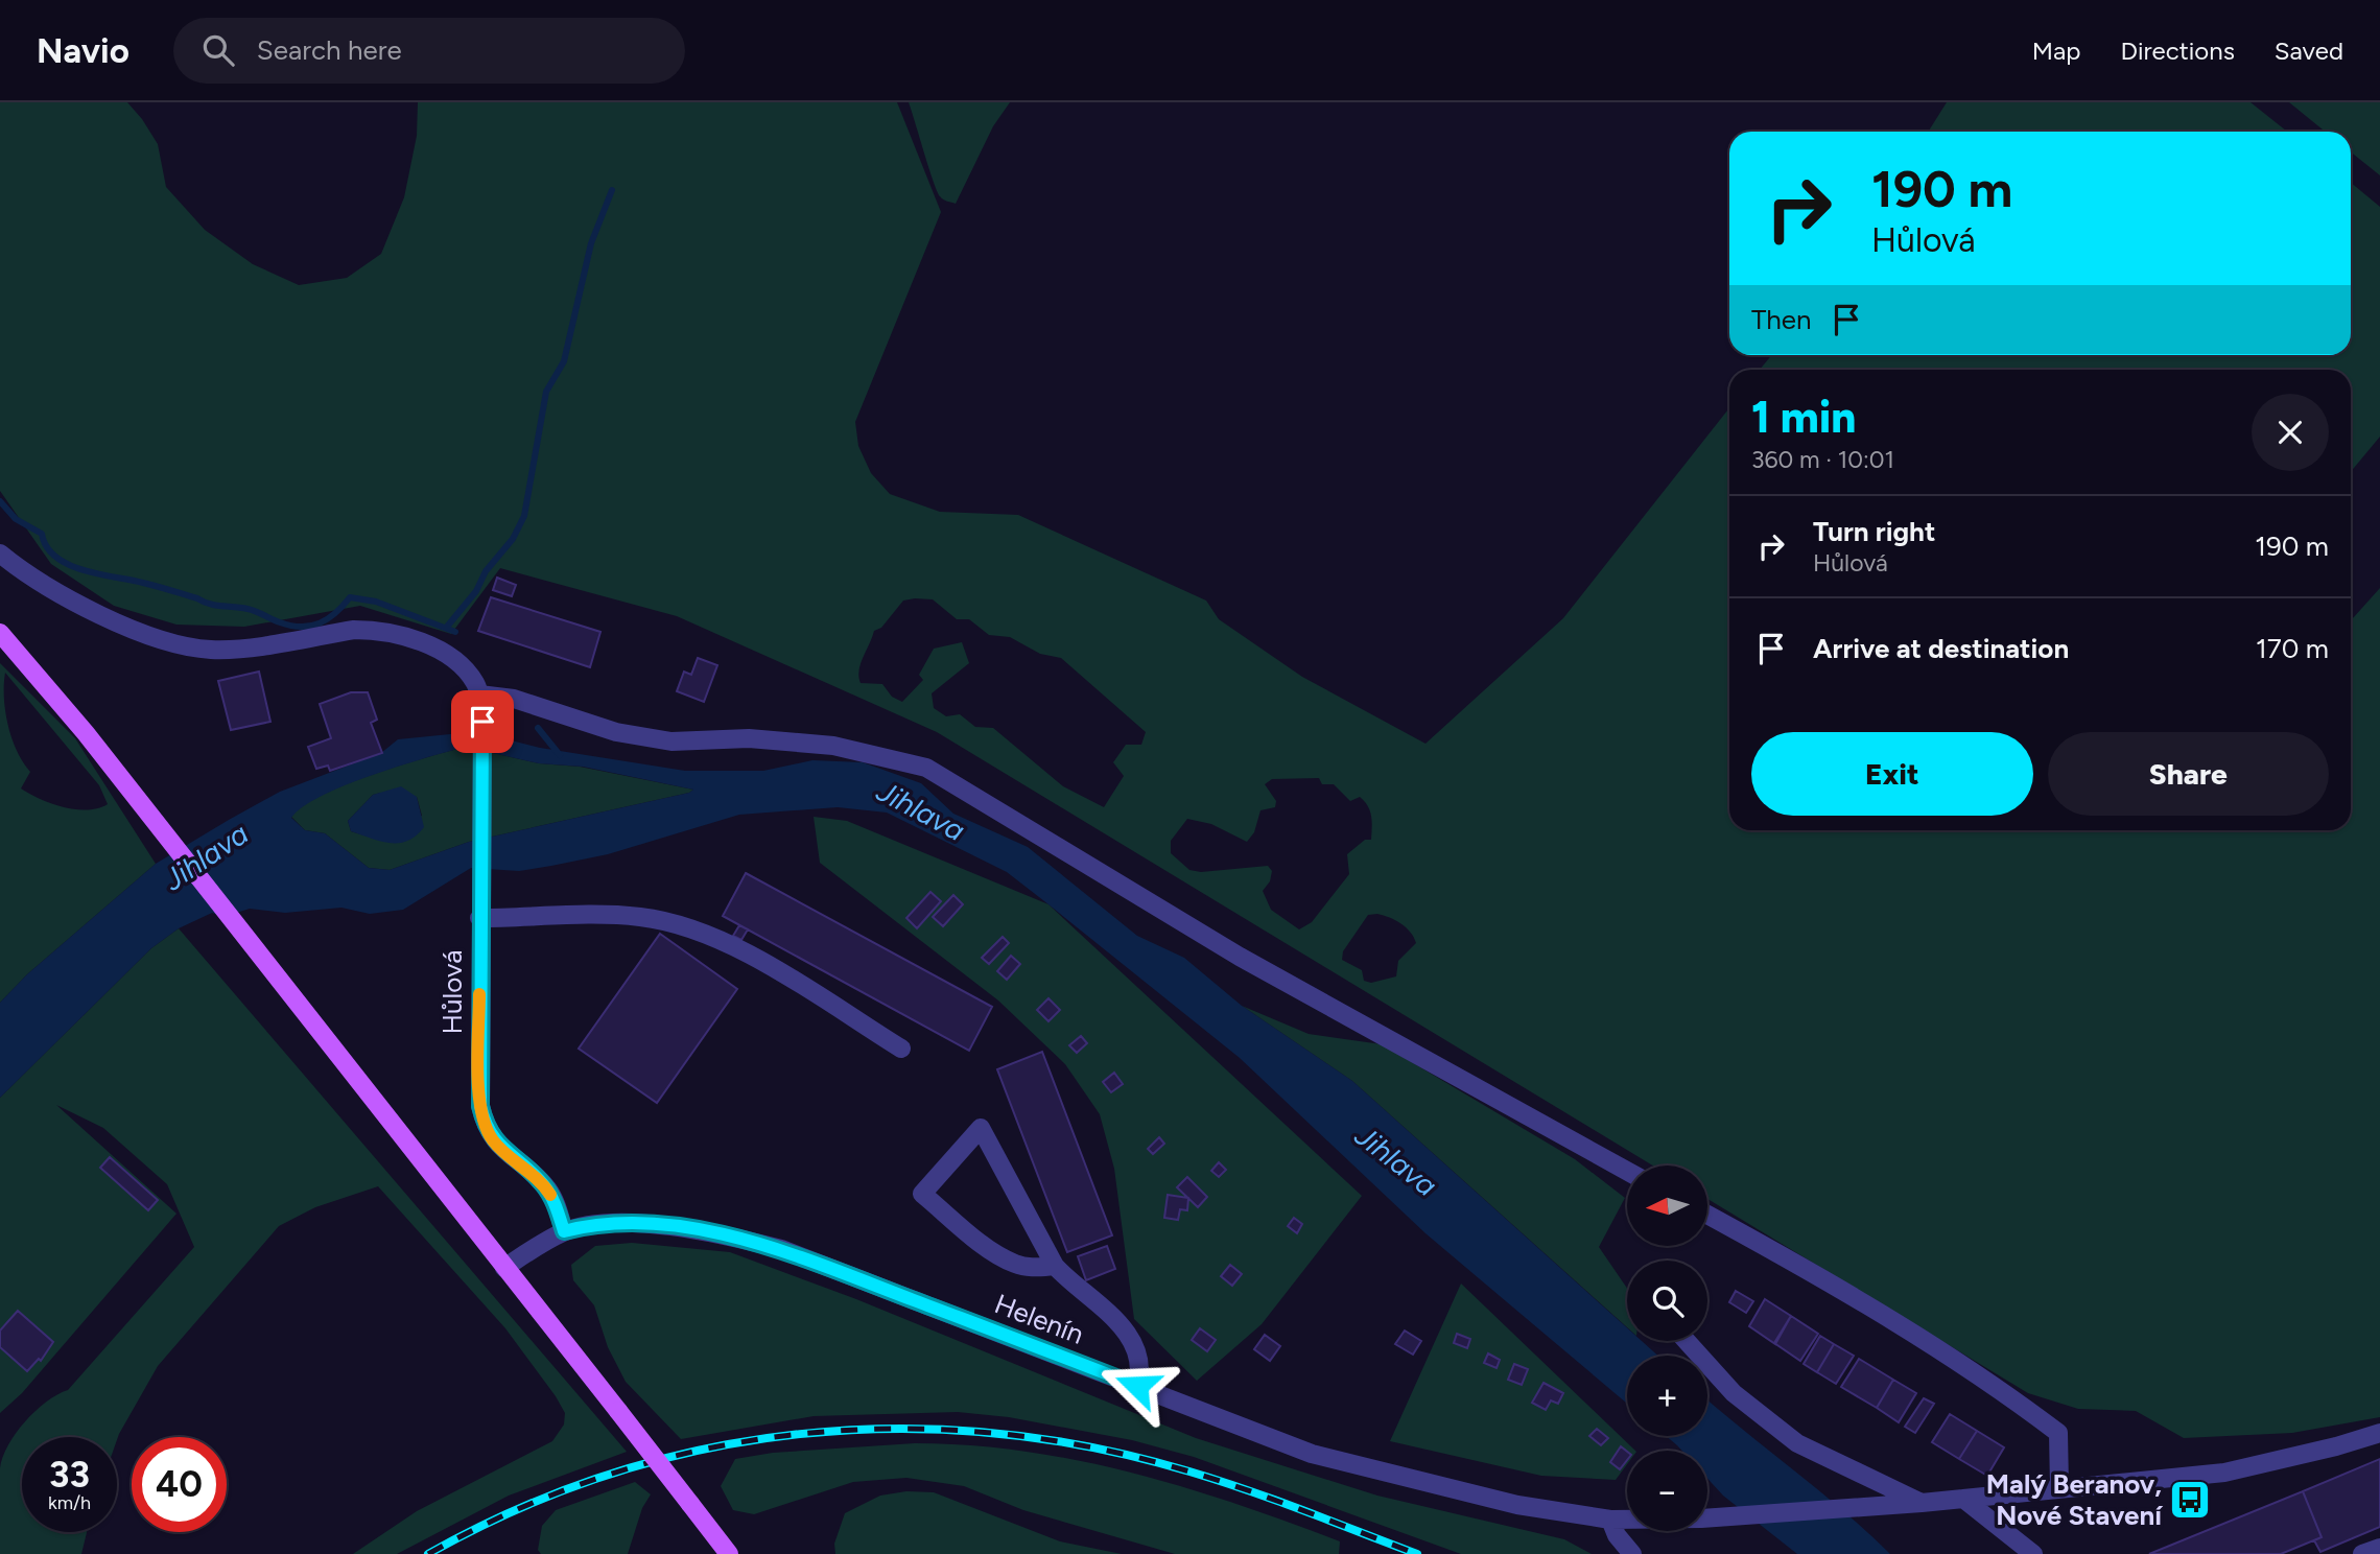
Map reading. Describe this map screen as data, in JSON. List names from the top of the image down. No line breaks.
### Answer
{"streets":{"street":["Hůlová","Helenín"]},"crossings":[["Hůlová","Helenín"]],"water":["Jihlava"],"places":{"bus stop":["Malý Beranov, Nové Stavení"]},"north":"left","page":{"header":"Navio","search":"Search here","nav":["Map","Directions","Saved"],"turn":["190 m","Hůlová"],"then":"Then","heading":["1 min","360 m · 10:01"],"list":[{"name":"Turn right","note":"Hůlová","value":"190 m"},{"name":"Arrive at destination","value":"170 m"}],"buttons":["Exit","Share"],"map_buttons":["+","−"],"speed":"33 km/h","limit":"40"}}
